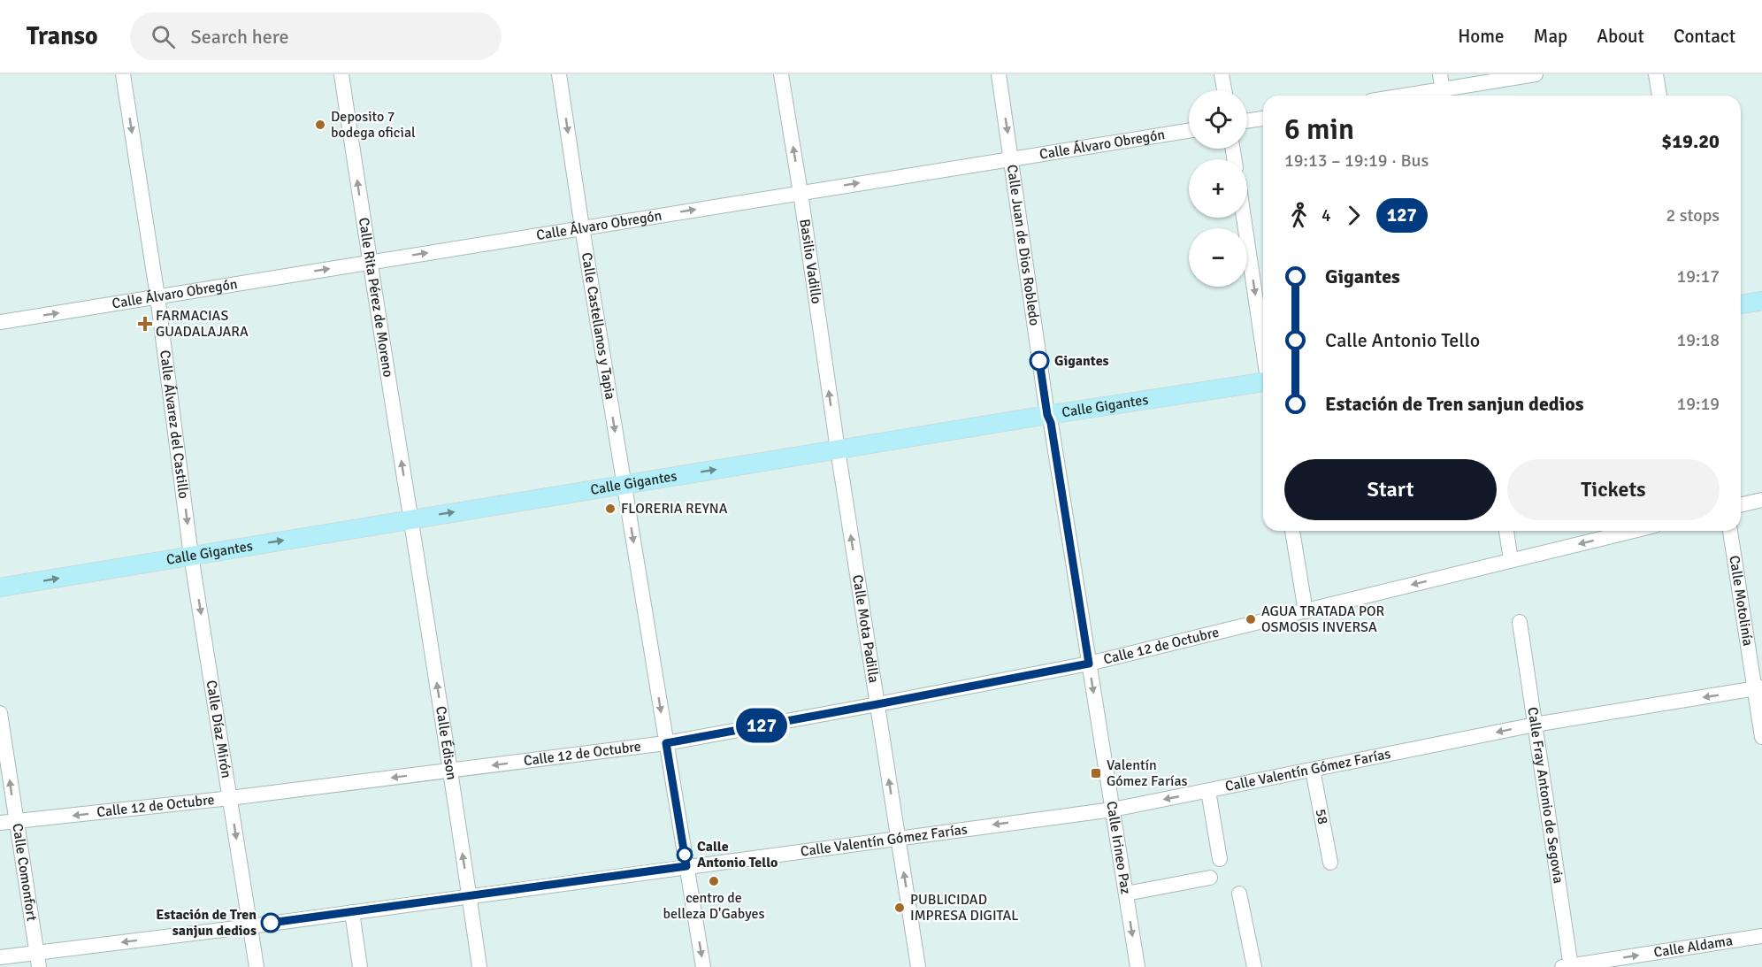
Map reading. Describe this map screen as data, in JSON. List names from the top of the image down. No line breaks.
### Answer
{"streets":{"main road":["Calle Gigantes"],"street":["Calle Álvaro Obregón","Calle Juan de Dios Robledo","Basilio Vadillo","Calle Rita Pérez de Moreno","Calle Castellanos y Tapia","Calle Álvarez del Castillo","Calle Motolinía","Calle Mota Padilla","Calle 12 de Octubre","Calle Díaz Mirón","Calle Édison","Calle Valentín Gómez Farías","Calle Fray Antonio de Segovia","58","Calle Irineo Paz","Calle Comonfort","Calle Aldama"]},"crossings":[["Calle Álvaro Obregón","Calle Juan de Dios Robledo"],["Calle Álvaro Obregón","Basilio Vadillo"],["Calle Álvaro Obregón","Calle Rita Pérez de Moreno"],["Calle Álvaro Obregón","Calle Castellanos y Tapia"],["Calle Álvaro Obregón","Calle Álvarez del Castillo"],["Calle Juan de Dios Robledo","Calle Gigantes"],["Calle Juan de Dios Robledo","Calle Irineo Paz"],["Basilio Vadillo","Calle Gigantes"],["Basilio Vadillo","Calle Mota Padilla"],["Calle Rita Pérez de Moreno","Calle Gigantes"],["Calle Rita Pérez de Moreno","Calle Édison"],["Calle Castellanos y Tapia","Calle Gigantes"],["Calle Gigantes","Calle Álvarez del Castillo"],["Calle Gigantes","Calle Mota Padilla"],["Calle Gigantes","Calle Díaz Mirón"],["Calle Gigantes","Calle Édison"],["Calle Gigantes","Calle Irineo Paz"],["Calle Álvarez del Castillo","Calle Díaz Mirón"],["Calle Motolinía","Calle Valentín Gómez Farías"],["Calle Mota Padilla","Calle 12 de Octubre"],["Calle Mota Padilla","Calle Valentín Gómez Farías"],["Calle 12 de Octubre","Calle Díaz Mirón"],["Calle 12 de Octubre","Calle Édison"],["Calle 12 de Octubre","Calle Irineo Paz"],["Calle 12 de Octubre","Calle Comonfort"],["Calle Díaz Mirón","Calle Valentín Gómez Farías"],["Calle Édison","Calle Valentín Gómez Farías"],["Calle Valentín Gómez Farías","Calle Fray Antonio de Segovia"],["Calle Valentín Gómez Farías","58"],["Calle Valentín Gómez Farías","Calle Irineo Paz"],["Calle Valentín Gómez Farías","Calle Comonfort"],["Calle Fray Antonio de Segovia","Calle Aldama"]],"one_way":["Calle Álvaro Obregón","Basilio Vadillo","Calle Rita Pérez de Moreno","Calle Castellanos y Tapia","Calle Gigantes","Calle Álvarez del Castillo","Calle Mota Padilla","Calle 12 de Octubre","Calle Díaz Mirón","Calle Édison","Calle Valentín Gómez Farías","Calle Irineo Paz","Calle Comonfort","Calle Aldama"],"places":{"other":["Deposito 7 bodega oficial","Gigantes","FLORERIA REYNA","AGUA TRATADA POR OSMOSIS INVERSA","Calle Antonio Tello","centro de belleza D'Gabyes","PUBLICIDAD IMPRESA DIGITAL","Estación de Tren sanjun dedios"],"health":["FARMACIAS GUADALAJARA"],"transit":["Valentín Gómez Farías"]},"lines":["bus line 127"],"page":{"header":"Transo","search":"Search here","nav":["Home","Map","About","Contact"],"on_map":"127","map_buttons":["+","−"],"heading":["6 min","19:13 – 19:19 · Bus","$19.20"],"legs":["4","127","2 stops"],"list":[{"name":"Gigantes","value":"19:17"},{"name":"Calle Antonio Tello","value":"19:18"},{"name":"Estación de Tren sanjun dedios","value":"19:19"}],"buttons":["Start","Tickets"]}}
